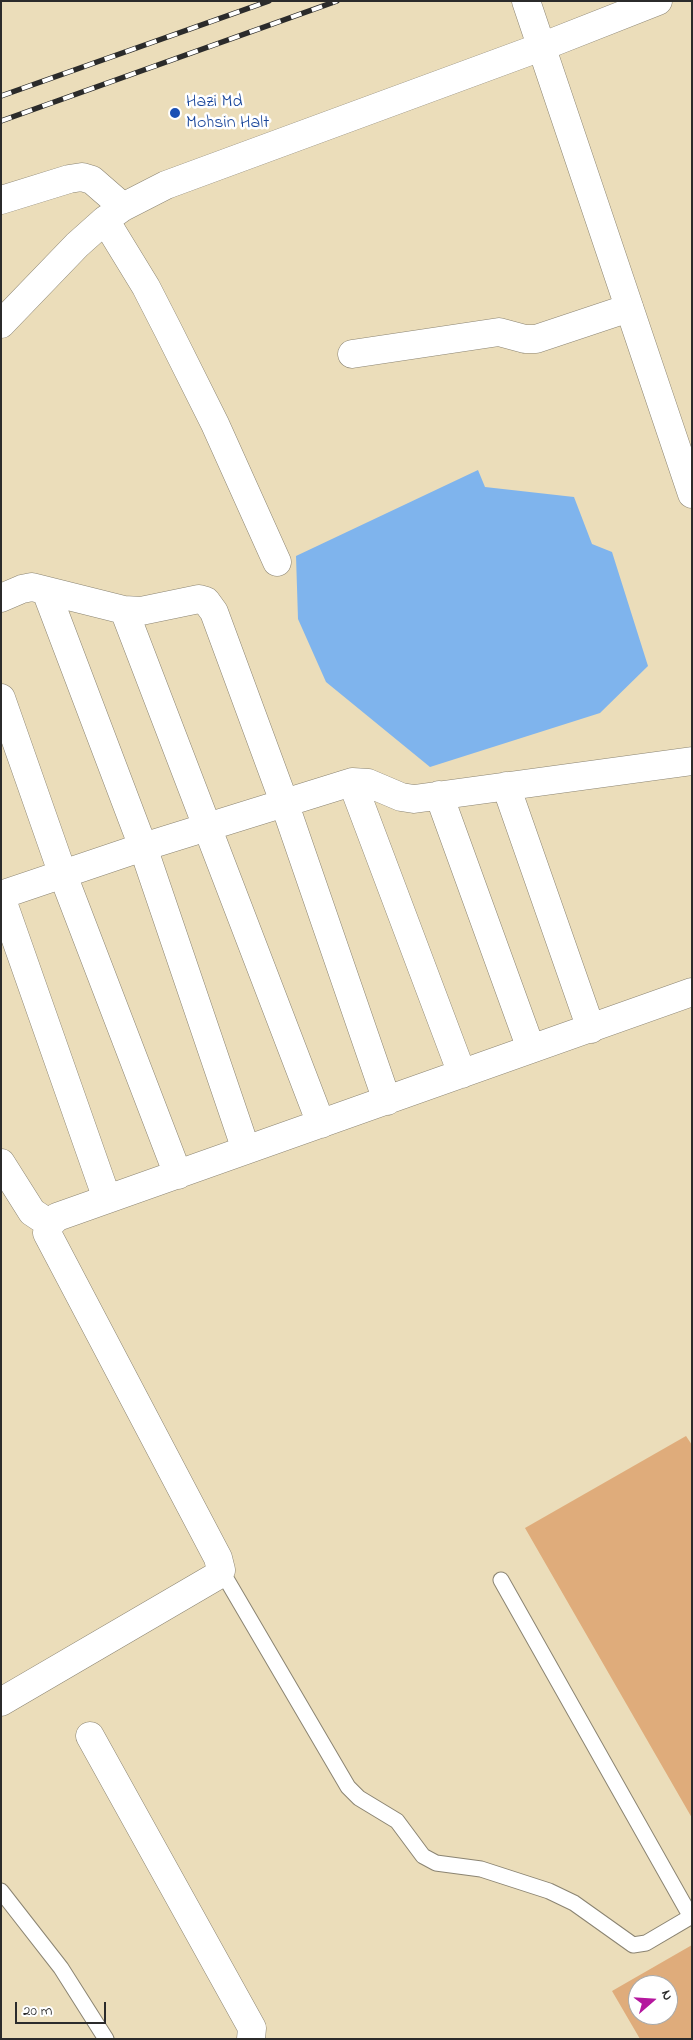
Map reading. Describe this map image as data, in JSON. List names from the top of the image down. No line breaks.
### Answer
{"places":["Hazi Md Mohsin Halt"],"scale_bar":"20 m","north":"right"}
